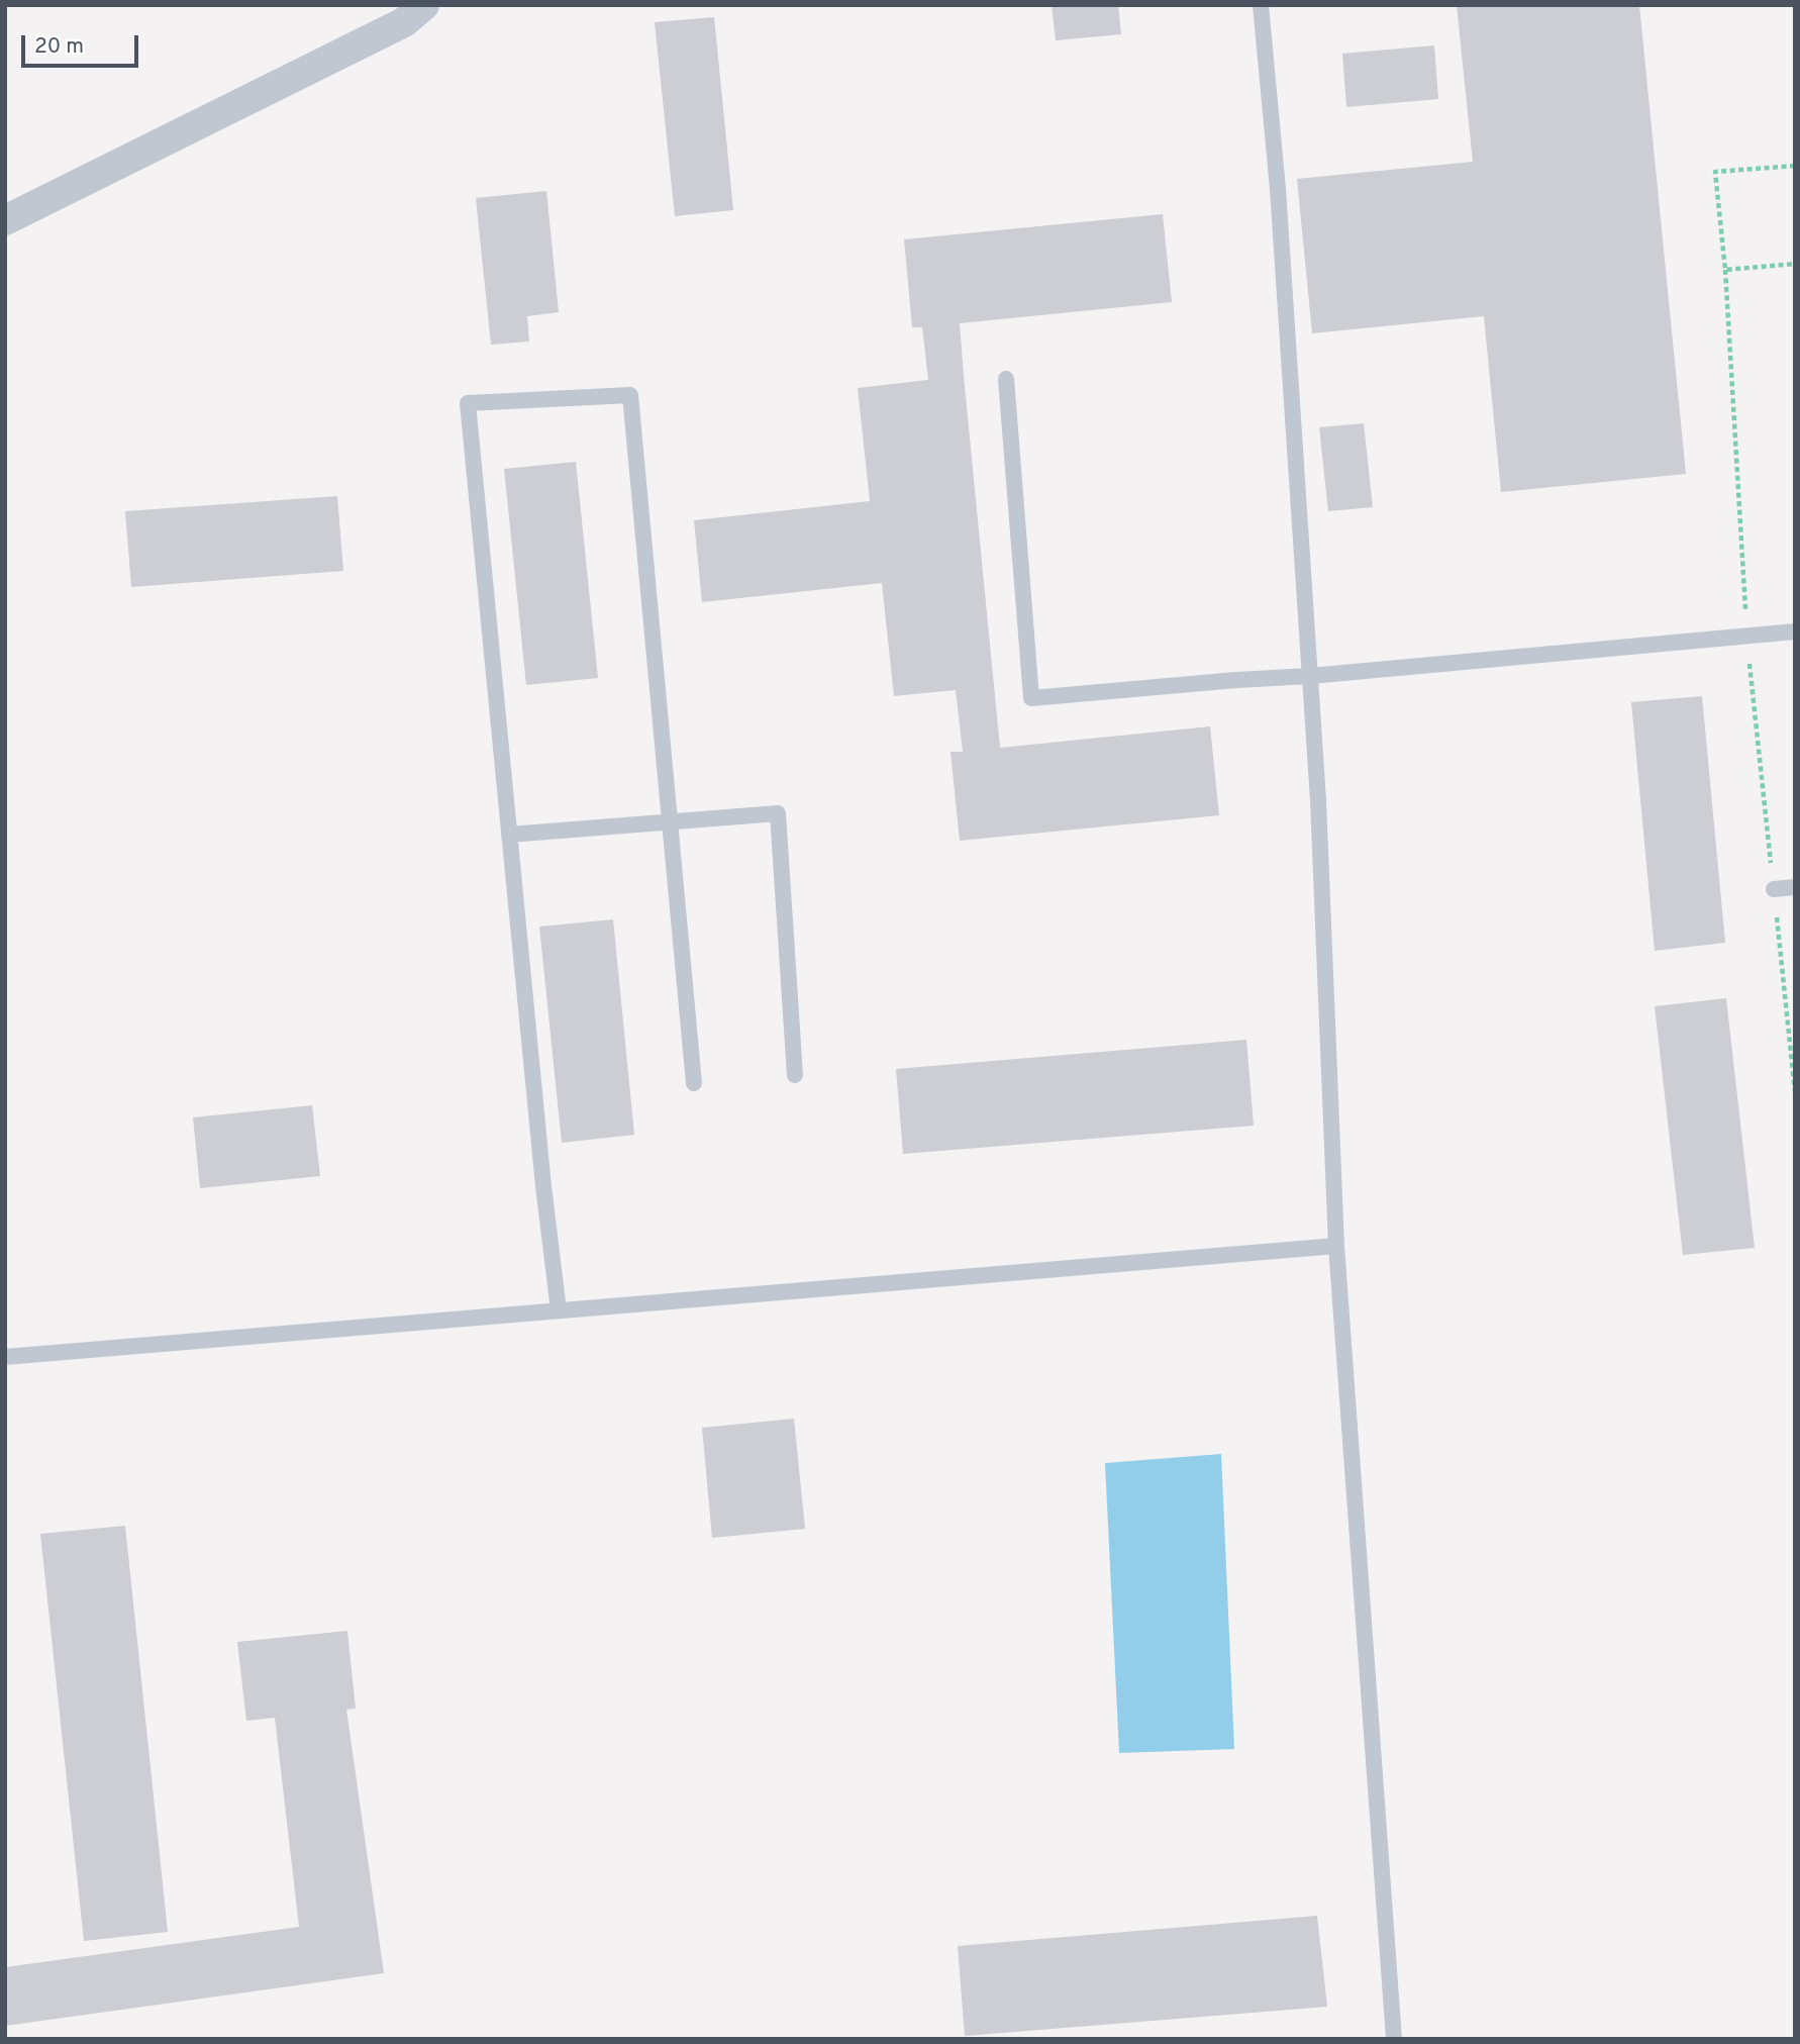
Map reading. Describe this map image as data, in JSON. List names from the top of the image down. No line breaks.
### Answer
{"scale_bar":"20 m"}
